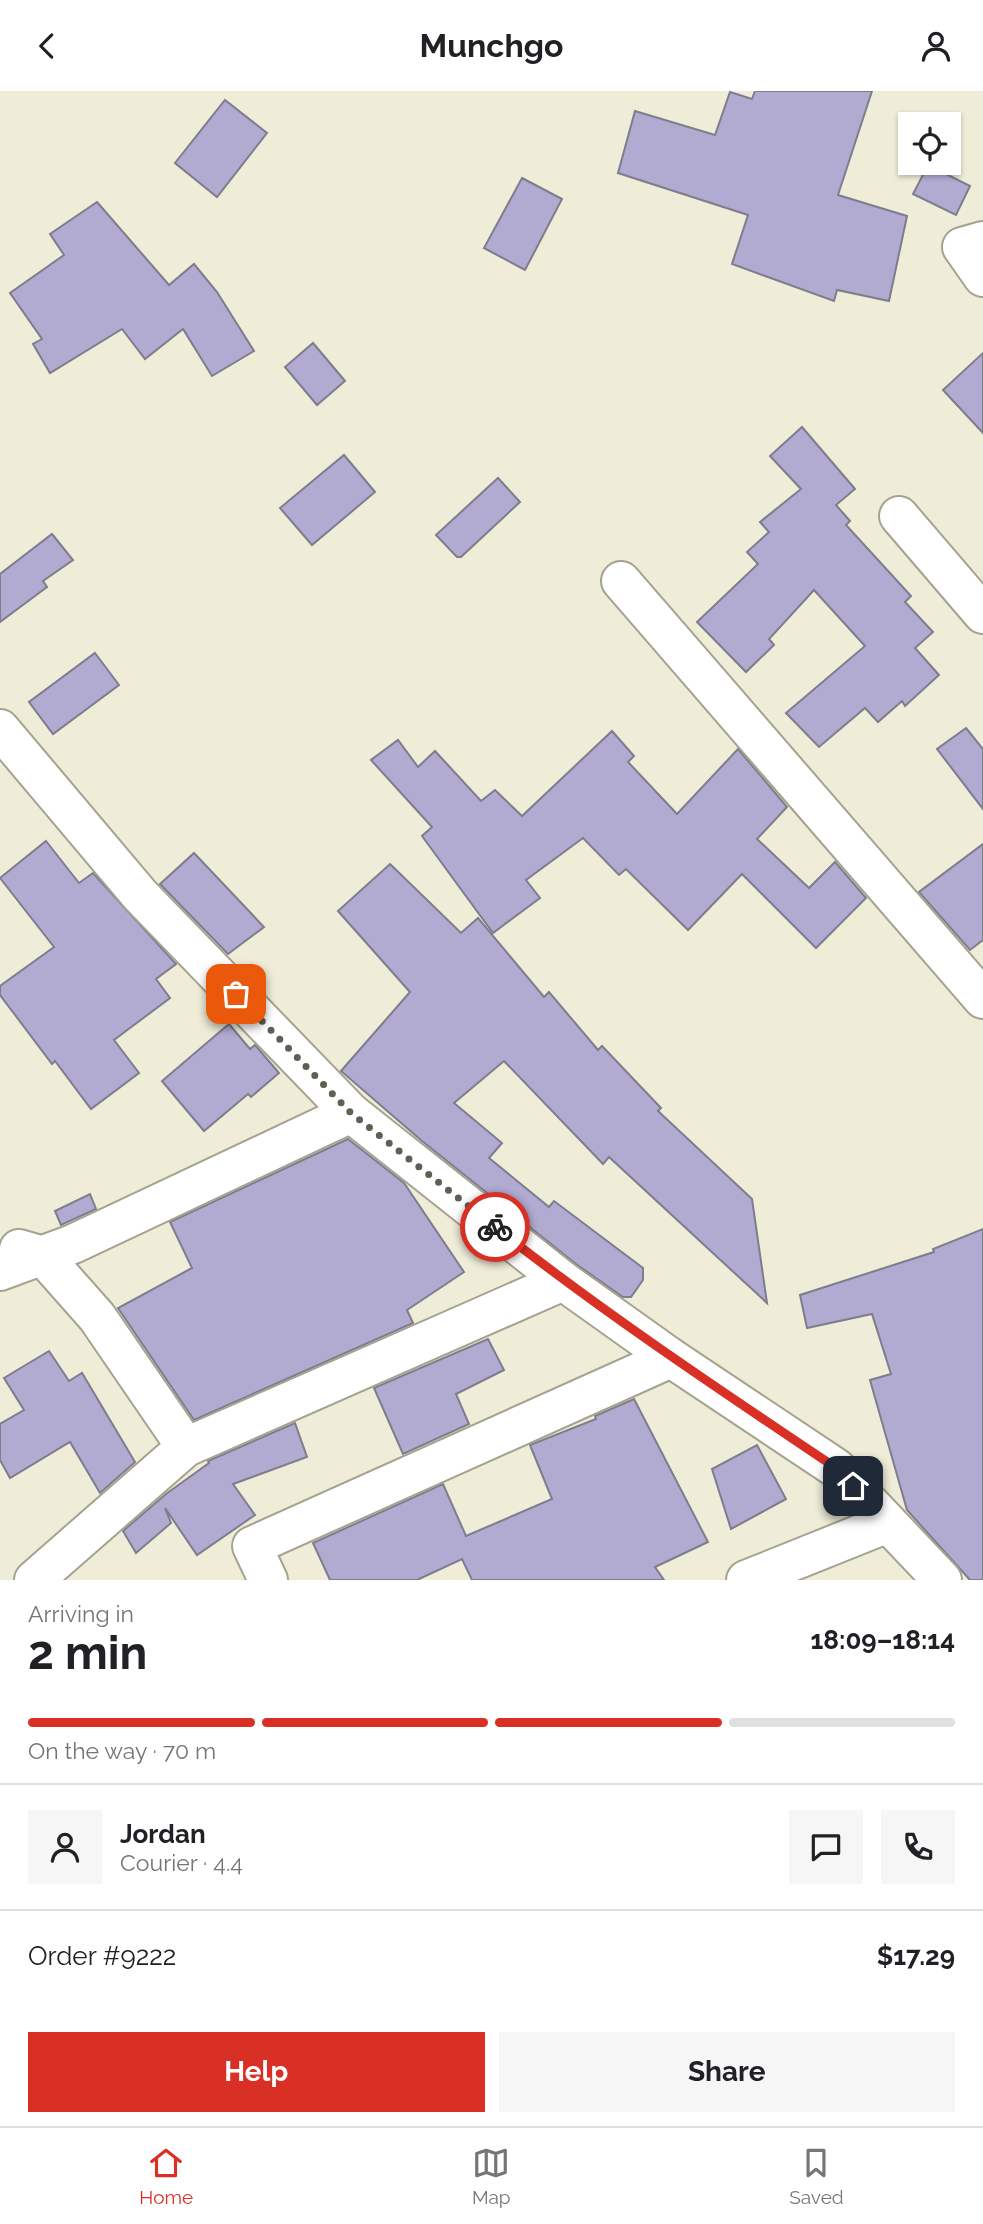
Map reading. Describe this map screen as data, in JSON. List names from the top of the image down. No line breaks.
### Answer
{"page":{"header":"Munchgo","heading":["2 min","Arriving in","18:09–18:14"],"panel":["Jordan","Courier · 4.4","Order #9222","$17.29"],"bar":"On the way · 70 m","buttons":["Help","Share"],"tabs":["Home","Map","Saved"]}}
